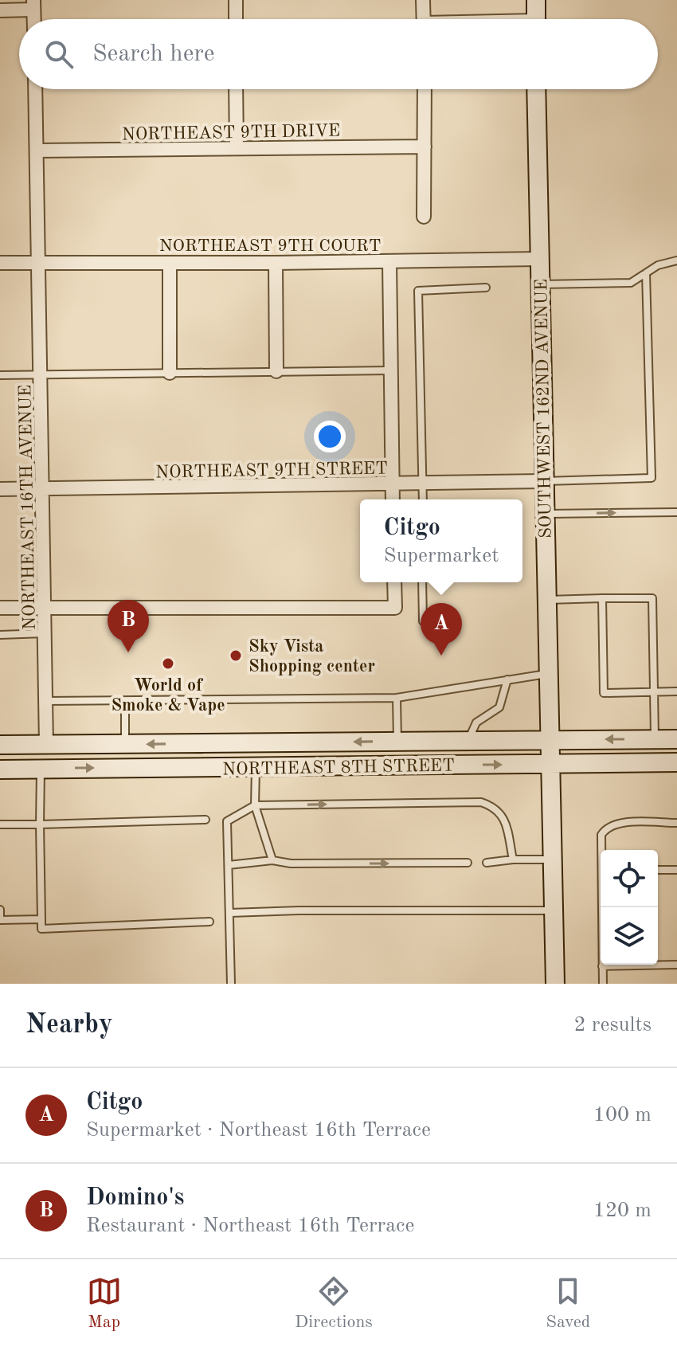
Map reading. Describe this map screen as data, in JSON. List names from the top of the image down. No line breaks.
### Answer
{"streets":{"main road":["SOUTHWEST 162ND AVENUE","NORTHEAST 8TH STREET"],"street":["NORTHEAST 9TH DRIVE","NORTHEAST 9TH COURT","NORTHEAST 9TH STREET","NORTHEAST 16TH AVENUE"]},"crossings":[["NORTHEAST 9TH DRIVE","NORTHEAST 16TH AVENUE"],["NORTHEAST 9TH COURT","SOUTHWEST 162ND AVENUE"],["NORTHEAST 9TH COURT","NORTHEAST 16TH AVENUE"],["SOUTHWEST 162ND AVENUE","NORTHEAST 9TH STREET"],["SOUTHWEST 162ND AVENUE","NORTHEAST 8TH STREET"],["NORTHEAST 9TH STREET","NORTHEAST 16TH AVENUE"],["NORTHEAST 16TH AVENUE","NORTHEAST 8TH STREET"]],"places":["Sky Vista Shopping center","World of Smoke & Vape"],"page":{"search":"Search here","popup":["Citgo","Supermarket"],"pins":["B","A"],"heading":["Nearby","2 results"],"list":[{"mark":"A","name":"Citgo","note":"Supermarket · Northeast 16th Terrace","value":"100 m"},{"mark":"B","name":"Domino's","note":"Restaurant · Northeast 16th Terrace","value":"120 m"}],"nav":["Map","Directions","Saved"]}}
